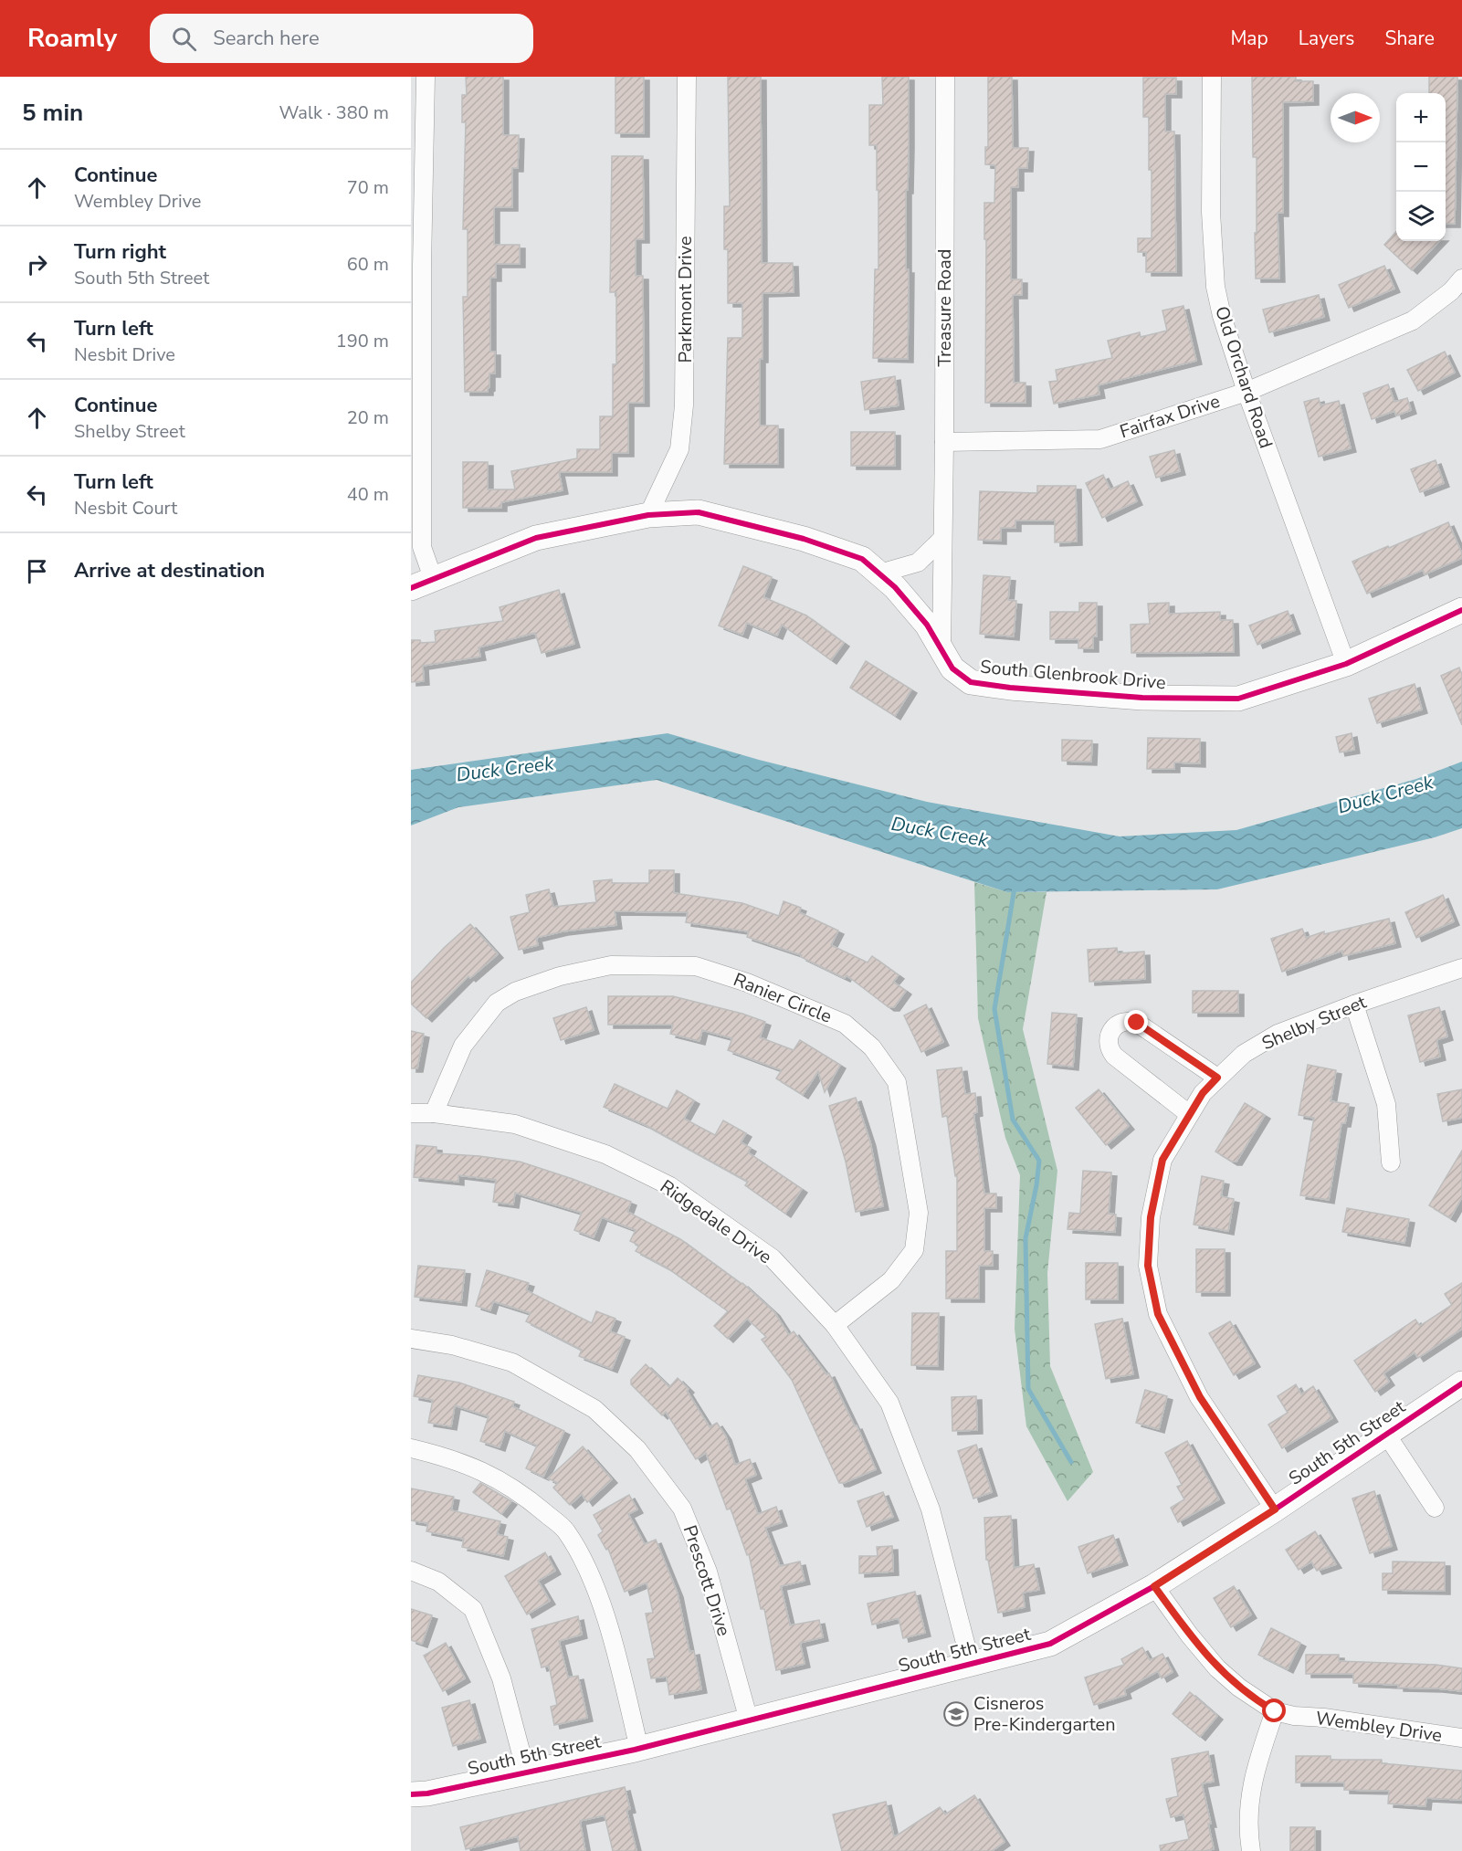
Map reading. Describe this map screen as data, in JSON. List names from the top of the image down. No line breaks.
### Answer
{"streets":{"street":["Parkmont Drive","Treasure Road","Old Orchard Road","Fairfax Drive","South Glenbrook Drive","Ranier Circle","Shelby Street","Ridgedale Drive","South 5th Street","Prescott Drive","Wembley Drive"]},"crossings":[["Parkmont Drive","South Glenbrook Drive"],["Treasure Road","Fairfax Drive"],["Treasure Road","South Glenbrook Drive"],["Old Orchard Road","Fairfax Drive"],["Old Orchard Road","South Glenbrook Drive"],["Ranier Circle","Ridgedale Drive"],["Shelby Street","South 5th Street"],["Ridgedale Drive","South 5th Street"],["South 5th Street","Prescott Drive"],["South 5th Street","Wembley Drive"]],"water":["Duck Creek"],"places":{"school or university":["Cisneros Pre-Kindergarten"]},"north":"right","page":{"header":"Roamly","search":"Search here","nav":["Map","Layers","Share"],"heading":["5 min","Walk · 380 m"],"map_buttons":["+","−"],"list":[["Continue","Wembley Drive","70 m"],["Turn right","South 5th Street","60 m"],["Turn left","Nesbit Drive","190 m"],["Continue","Shelby Street","20 m"],["Turn left","Nesbit Court","40 m"],"Arrive at destination"]}}
